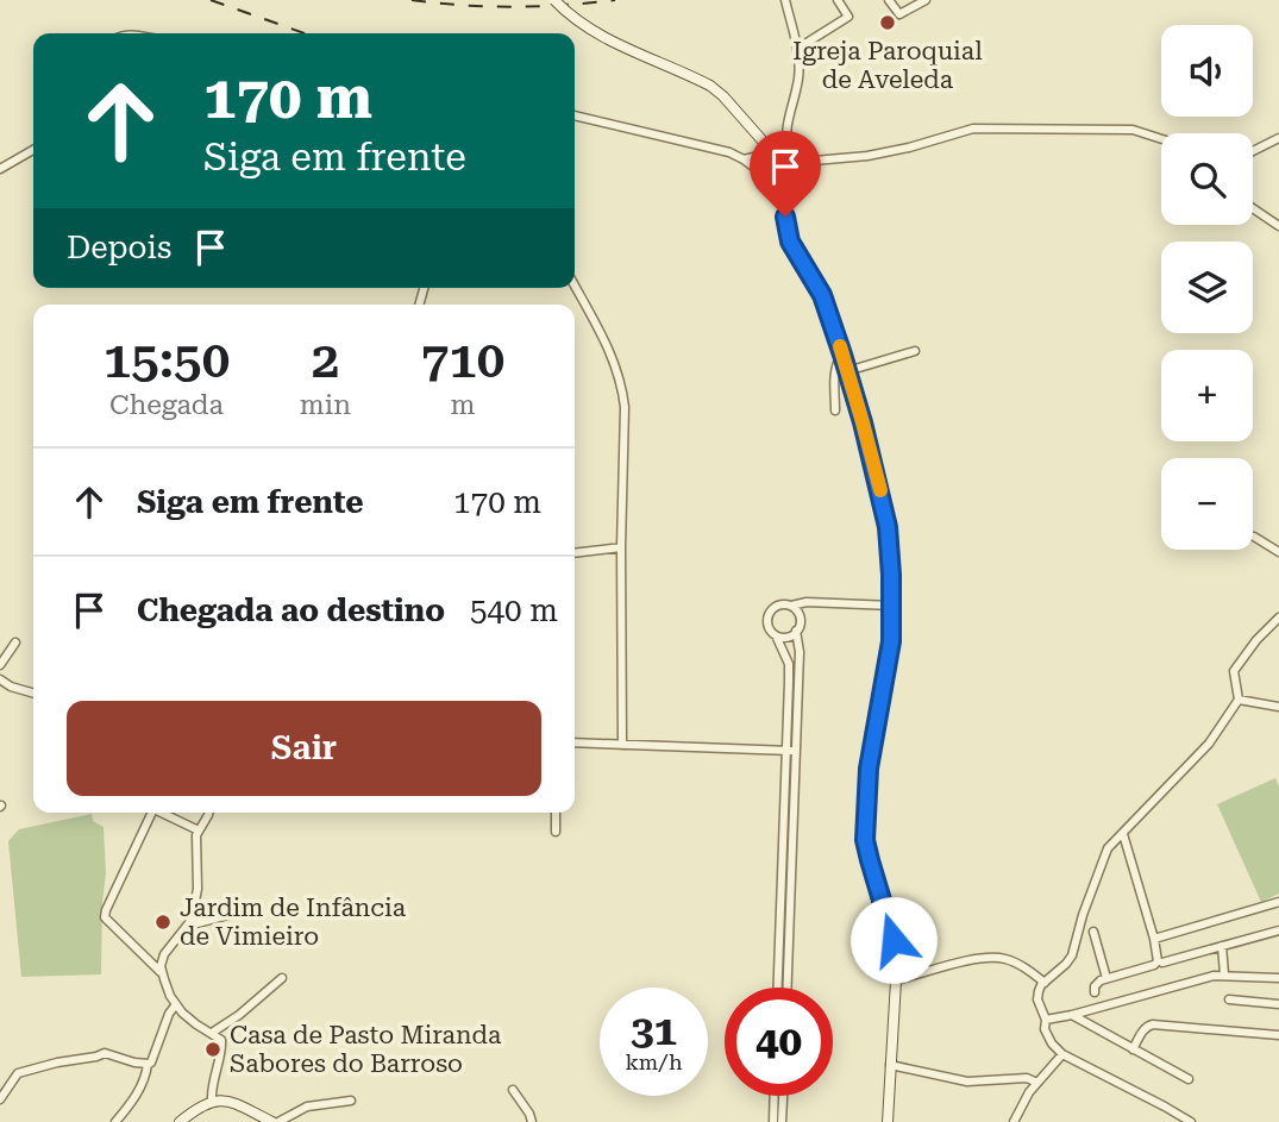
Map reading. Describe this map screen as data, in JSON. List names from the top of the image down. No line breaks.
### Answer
{"places":["Igreja Paroquial de Aveleda","Jardim de Infância de Vimieiro","Casa de Pasto Miranda Sabores do Barroso"],"page":{"map_buttons":["+","−"],"turn":["170 m","Siga em frente"],"then":"Depois","eta":["15:50","Chegada","2","min","710","m"],"list":[{"name":"Siga em frente","value":"170 m"},{"name":"Chegada ao destino","value":"540 m"}],"buttons":"Sair","speed":"31 km/h","limit":"40"}}
